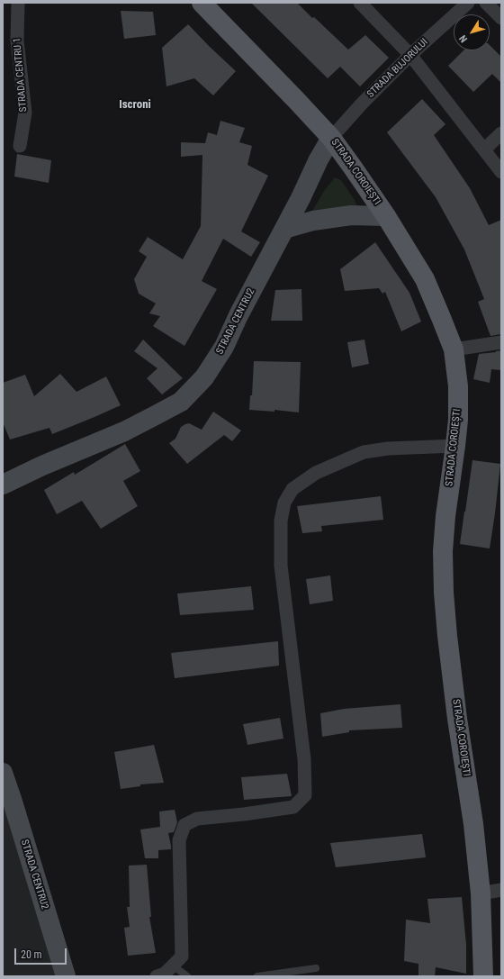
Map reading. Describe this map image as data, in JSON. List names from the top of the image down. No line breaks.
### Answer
{"streets":{"main road":["STRADA COROIEȘTI"],"street":["STRADA BUJORULUI","STRADA CENTRU 1","STRADA CENTRU2"]},"crossings":[["STRADA BUJORULUI","STRADA COROIEȘTI"],["STRADA BUJORULUI","STRADA CENTRU2"],["STRADA COROIEȘTI","STRADA CENTRU2"]],"districts":["Iscroni"],"scale_bar":"20 m","north":"bottom left"}
